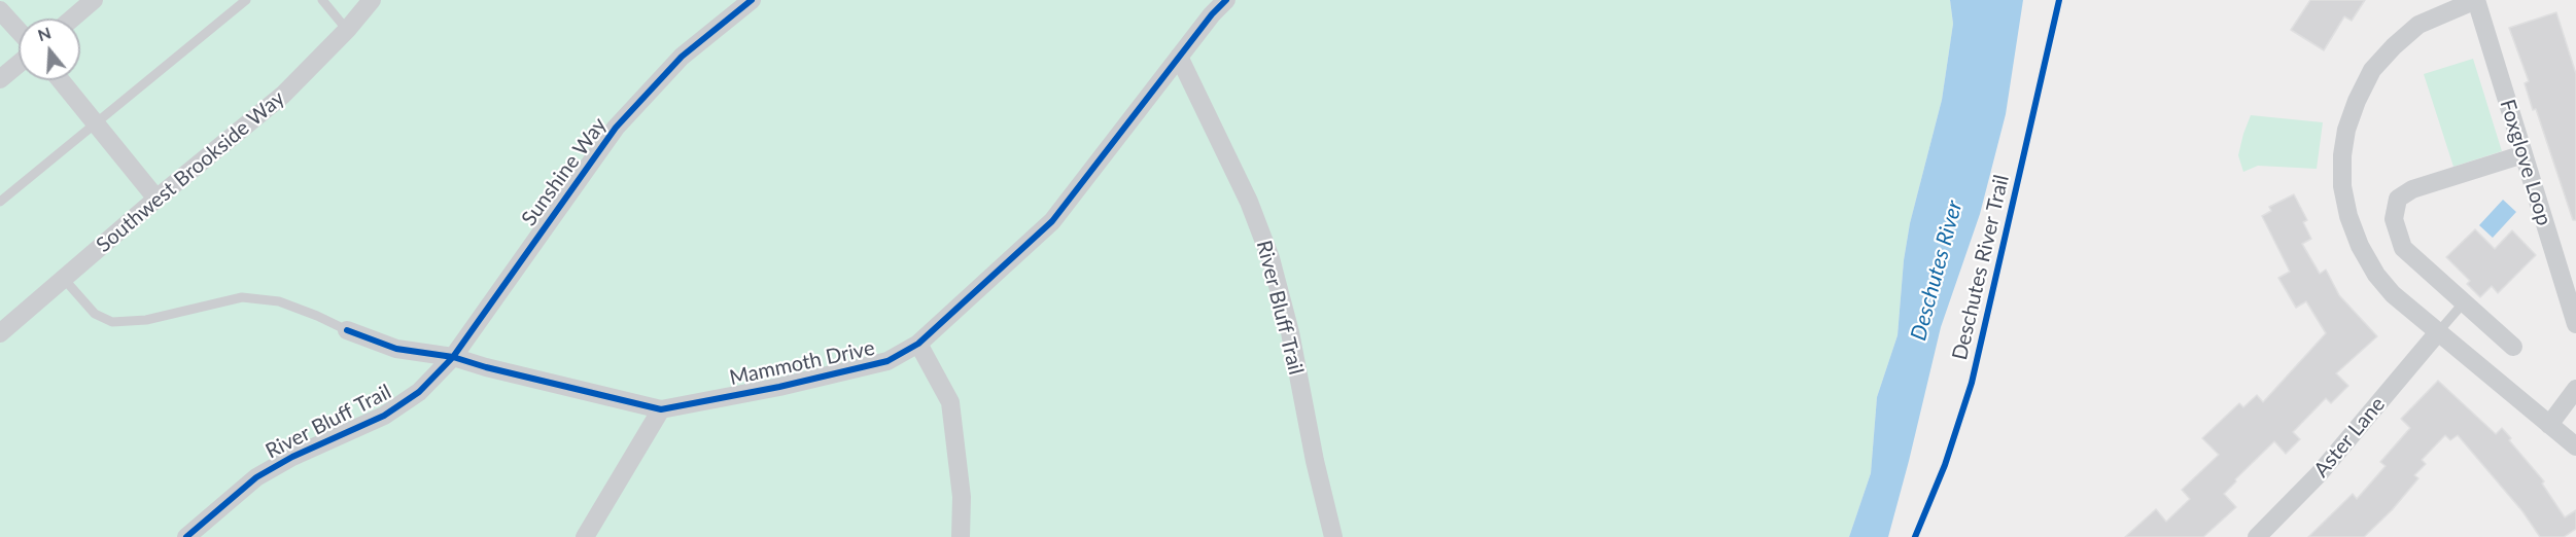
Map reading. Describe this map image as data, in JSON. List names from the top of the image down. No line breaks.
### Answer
{"streets":{"street":["Foxglove Loop","Southwest Brookside Way","Sunshine Way","River Bluff Trail","Mammoth Drive","Aster Lane"],"cycle path":["Deschutes River Trail"]},"crossings":[["Southwest Brookside Way","Mammoth Drive"],["Sunshine Way","River Bluff Trail"],["Sunshine Way","Mammoth Drive"],["River Bluff Trail","Mammoth Drive"]],"water":["Deschutes River"],"north":"top"}
